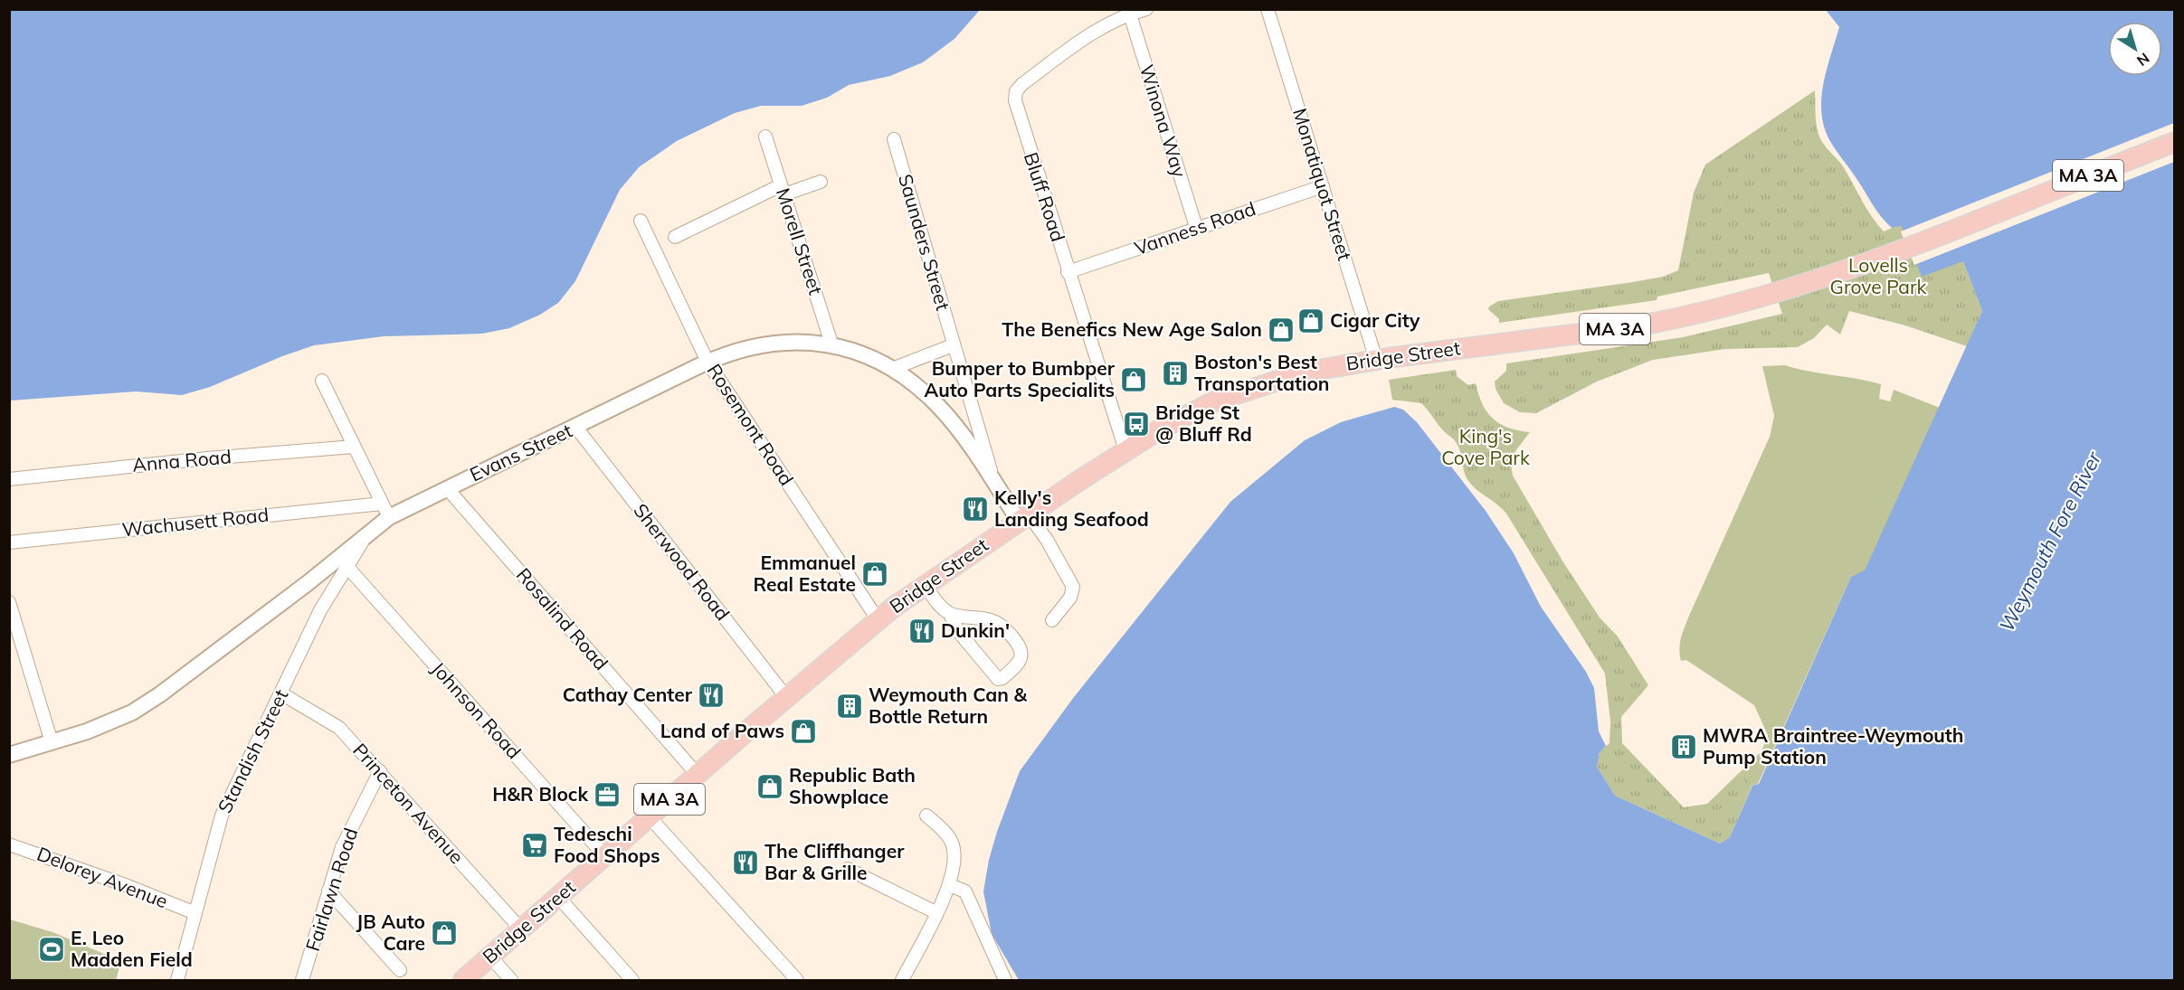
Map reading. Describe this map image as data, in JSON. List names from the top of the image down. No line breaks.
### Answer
{"streets":{"main road":["MA 3A","Bridge Street"],"street":["Winona Way","Monatiquot Street","Bluff Road","Vanness Road","Morell Street","Saunders Street","Rosemont Road","Evans Street","Anna Road","Wachusett Road","Sherwood Road","Rosalind Road","Johnson Road","Standish Street","Princeton Avenue","Delorey Avenue","Fairlawn Road"]},"crossings":[["Winona Way","Bluff Road"],["Winona Way","Vanness Road"],["Monatiquot Street","Vanness Road"],["Monatiquot Street","Bridge Street"],["Bluff Road","Vanness Road"],["Bluff Road","Bridge Street"],["Morell Street","Evans Street"],["Saunders Street","Evans Street"],["Bridge Street","Rosemont Road"],["Bridge Street","Evans Street"],["Bridge Street","Sherwood Road"],["Bridge Street","Rosalind Road"],["Bridge Street","Johnson Road"],["Bridge Street","Princeton Avenue"],["Rosemont Road","Evans Street"],["Evans Street","Sherwood Road"],["Evans Street","Rosalind Road"],["Evans Street","Standish Street"],["Johnson Road","Standish Street"],["Standish Street","Princeton Avenue"],["Standish Street","Delorey Avenue"],["Princeton Avenue","Fairlawn Road"]],"water":["Weymouth Fore River"],"parks":["Lovells Grove Park","King's Cove Park"],"places":{"shop":["Cigar City","The Benefics New Age Salon","Bumper to Bumbper Auto Parts Specialits","Emmanuel Real Estate","Land of Paws","Republic Bath Showplace","JB Auto Care"],"building":["Boston's Best Transportation","Weymouth Can & Bottle Return","MWRA Braintree-Weymouth Pump Station"],"bus stop":["Bridge St @ Bluff Rd"],"restaurant":["Kelly's Landing Seafood","Dunkin'","Cathay Center","The Cliffhanger Bar & Grille"],"office":["H&R Block"],"supermarket":["Tedeschi Food Shops"],"sports":["E. Leo Madden Field"]},"north":"bottom right"}
